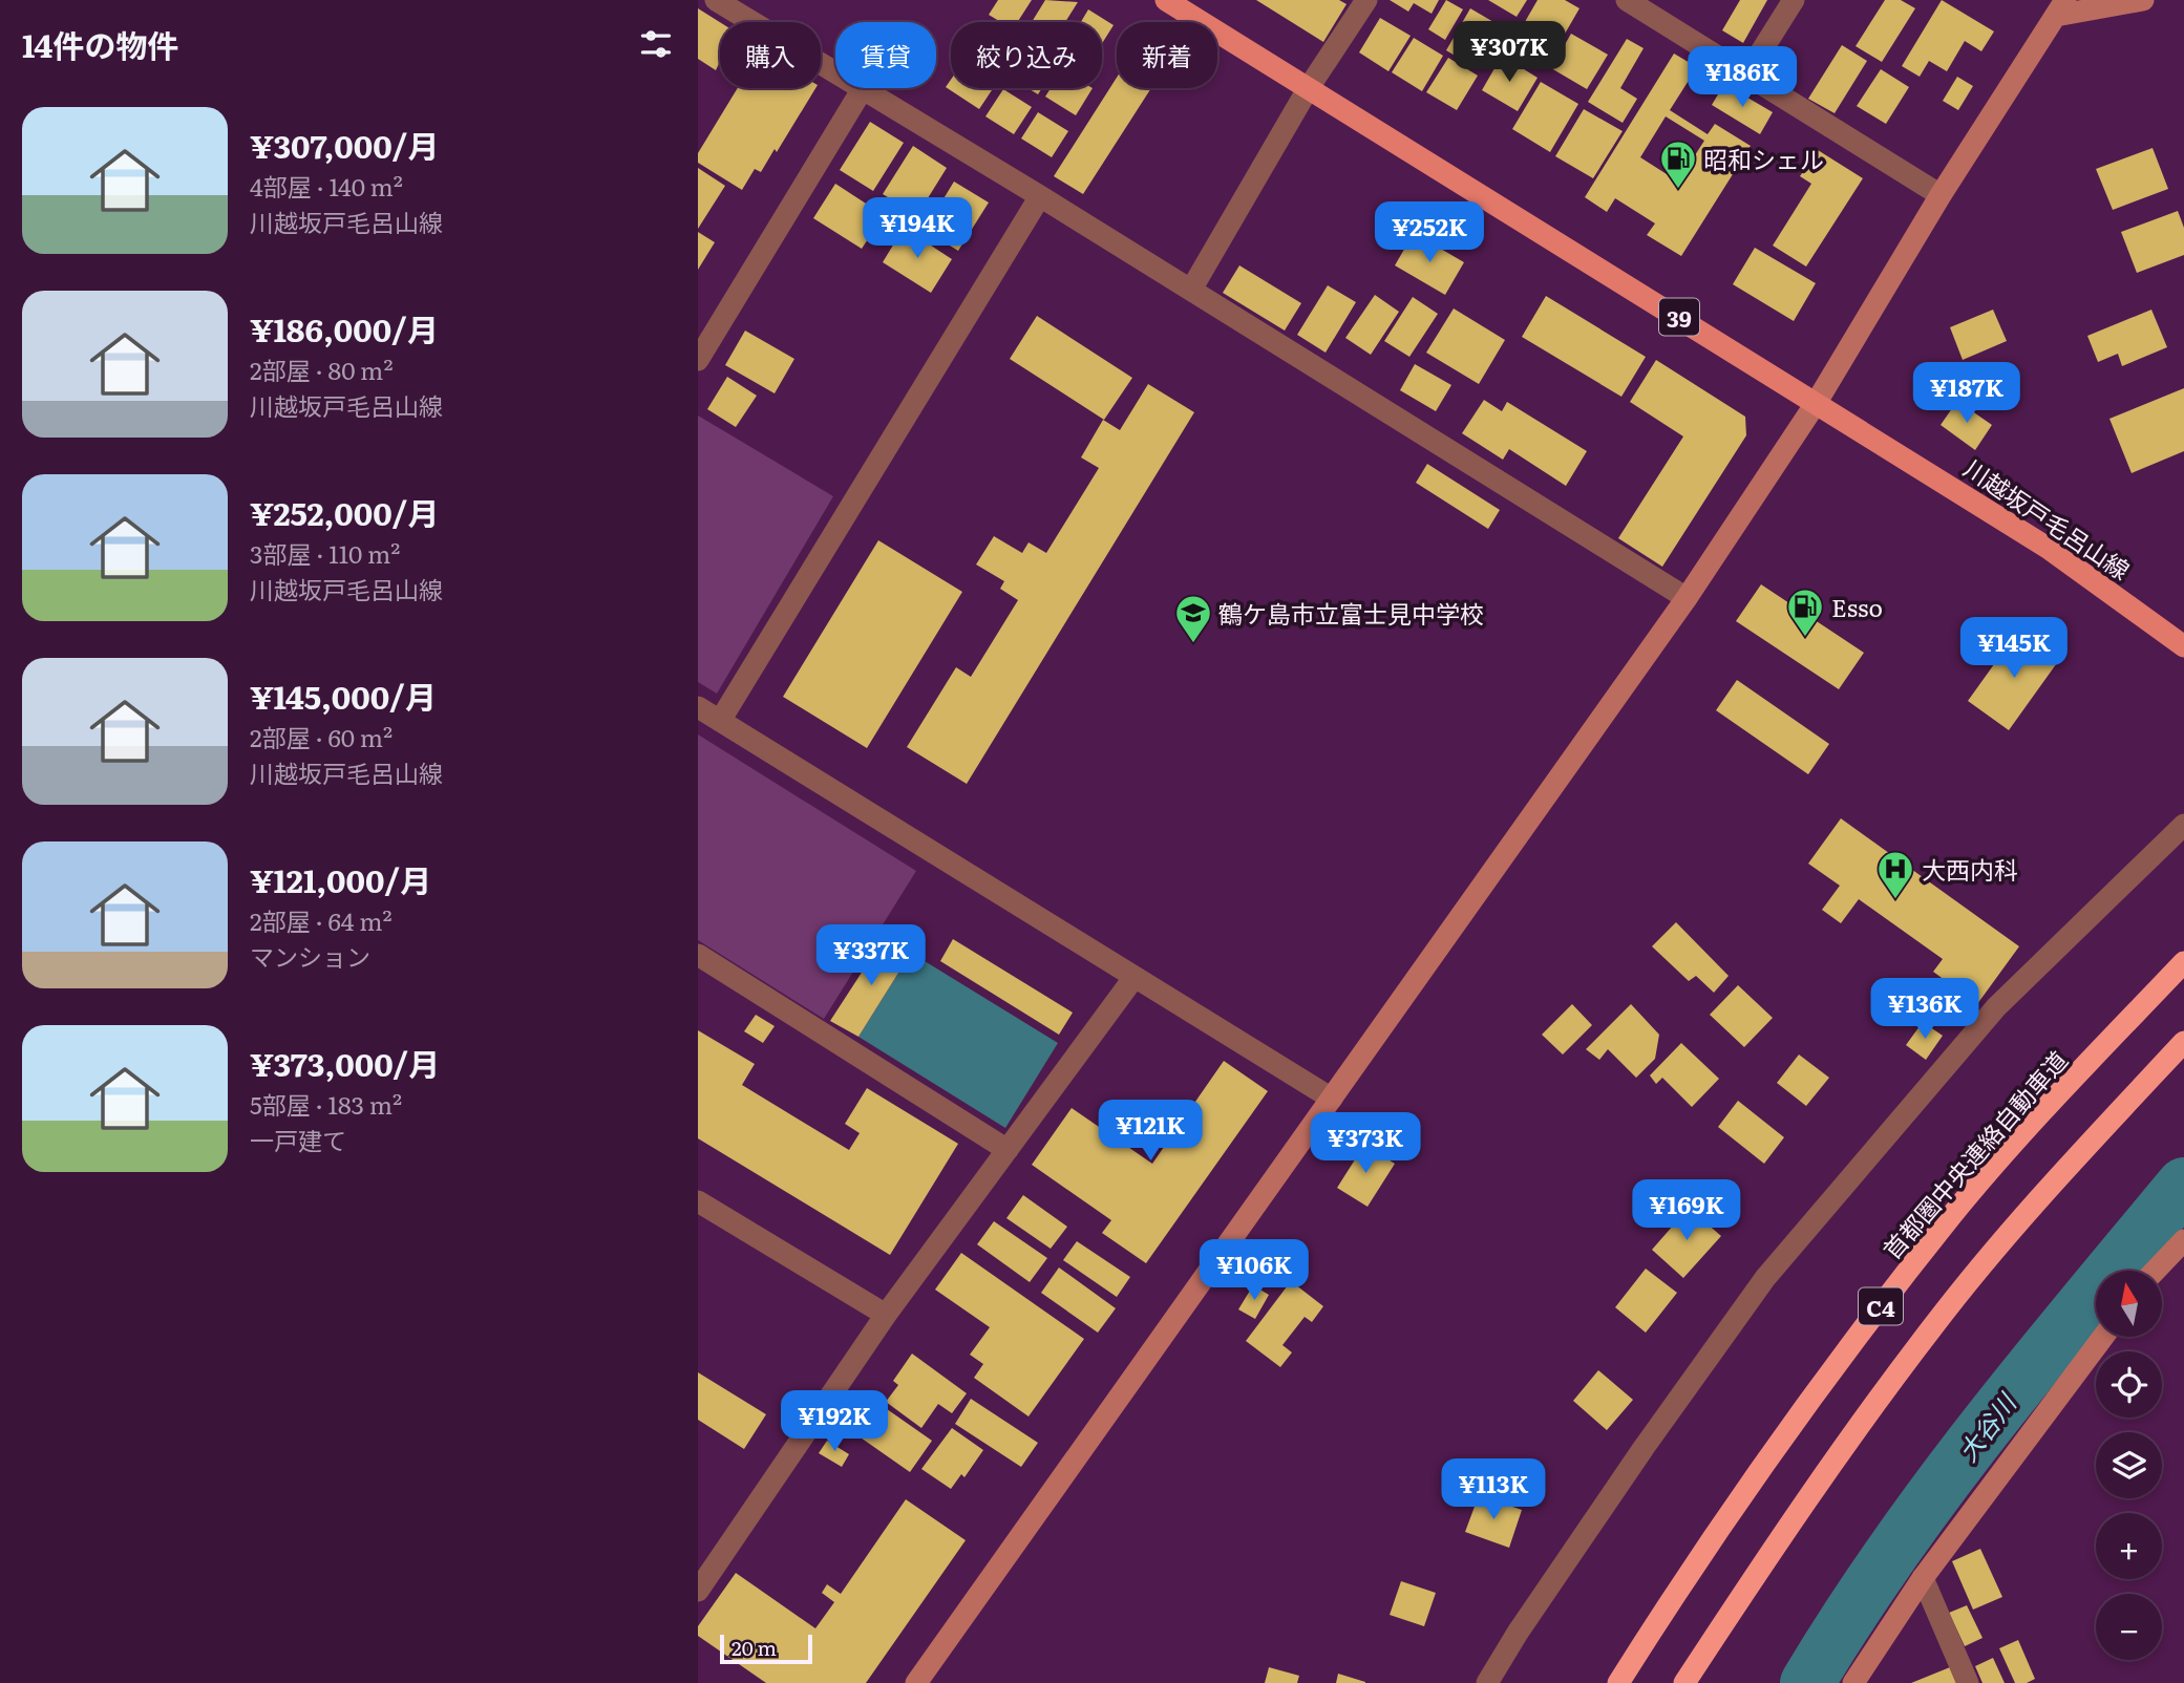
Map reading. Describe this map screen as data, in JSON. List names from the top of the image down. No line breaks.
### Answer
{"streets":{"highway":["首都圏中央連絡自動車道","C4"],"main road":["39","川越坂戸毛呂山線"]},"water":["大谷川"],"places":{"fuel station":["昭和シェル","Esso"],"school or university":["鶴ケ島市立富士見中学校"],"hospital":["大西内科"]},"scale_bar":"20 m","north":"top","page":{"heading":"14件の物件","price":["¥307K","¥186K","¥194K","¥252K","¥187K","¥145K","¥337K","¥136K","¥121K","¥373K","¥169K","¥106K","¥192K","¥113K"],"chip":["購入","賃貸","絞り込み","新着"],"list":[{"name":"¥307,000/月","note":"4部屋 · 140 m² · 川越坂戸毛呂山線"},{"name":"¥186,000/月","note":"2部屋 · 80 m² · 川越坂戸毛呂山線"},{"name":"¥252,000/月","note":"3部屋 · 110 m² · 川越坂戸毛呂山線"},{"name":"¥145,000/月","note":"2部屋 · 60 m² · 川越坂戸毛呂山線"},{"name":"¥121,000/月","note":"2部屋 · 64 m² · マンション"},{"name":"¥373,000/月","note":"5部屋 · 183 m² · 一戸建て"}],"map_buttons":["+","−"],"scale":"20 m"}}
